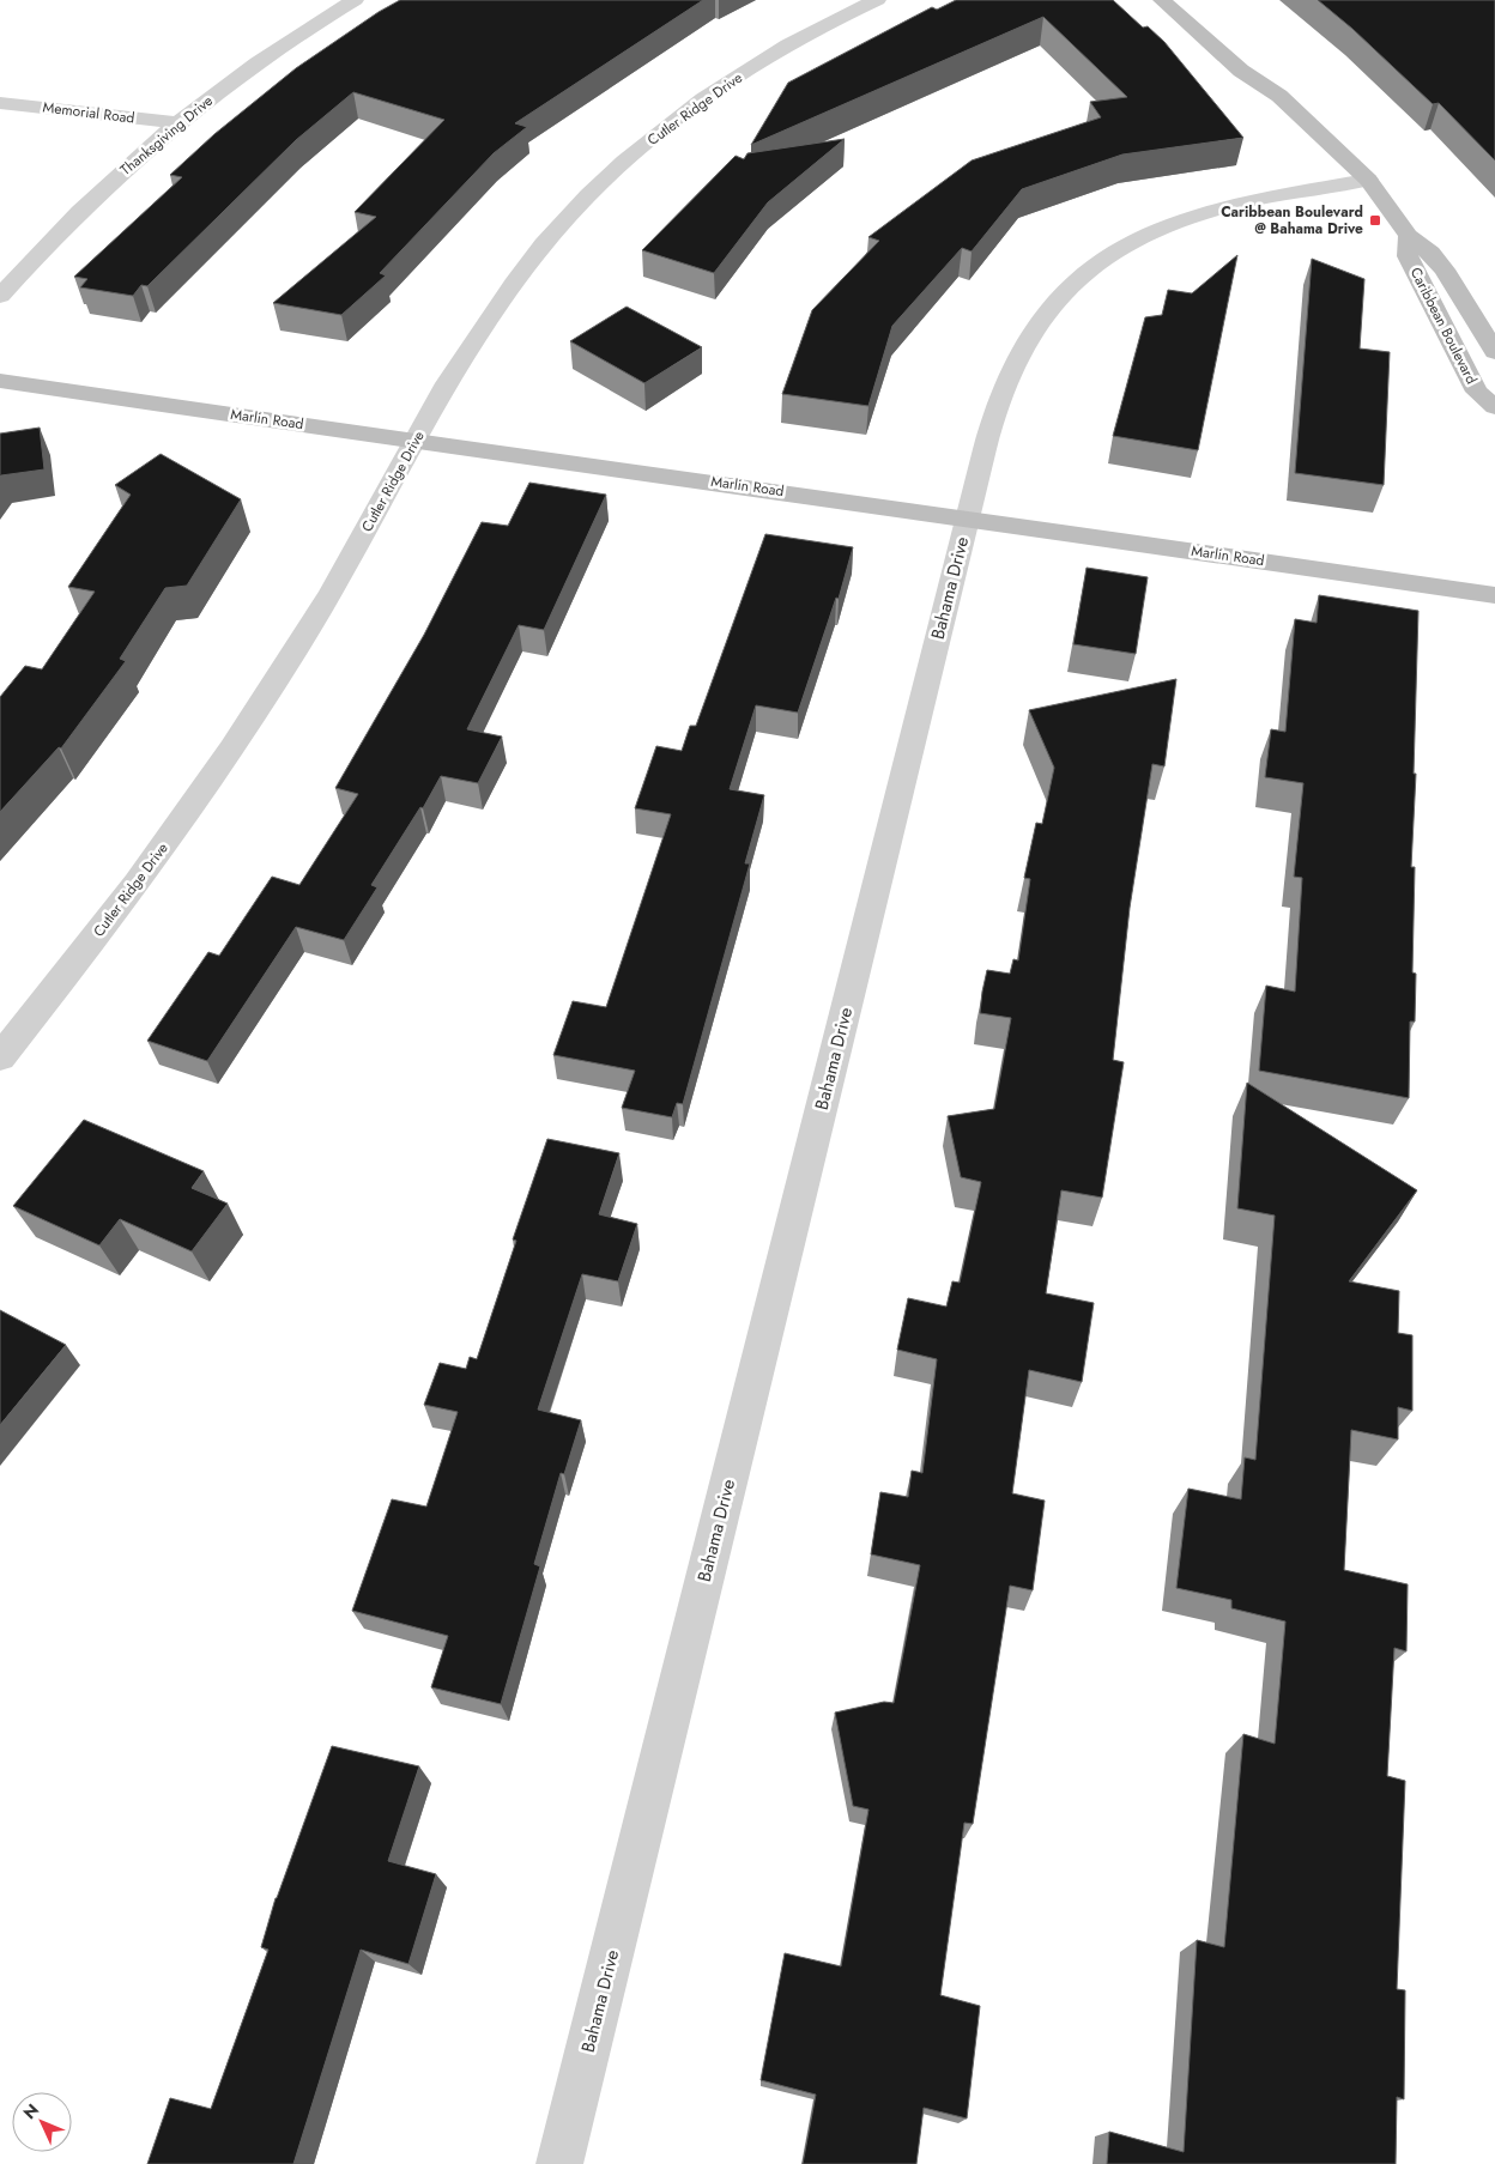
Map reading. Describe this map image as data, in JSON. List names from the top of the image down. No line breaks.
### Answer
{"streets":{"street":["Cutler Ridge Drive","Memorial Road","Thanksgiving Drive","Caribbean Boulevard","Marlin Road","Bahama Drive"]},"crossings":[["Cutler Ridge Drive","Marlin Road"],["Memorial Road","Thanksgiving Drive"],["Caribbean Boulevard","Bahama Drive"],["Marlin Road","Bahama Drive"]],"places":{"transit":["Caribbean Boulevard @ Bahama Drive"]},"north":"top left"}
